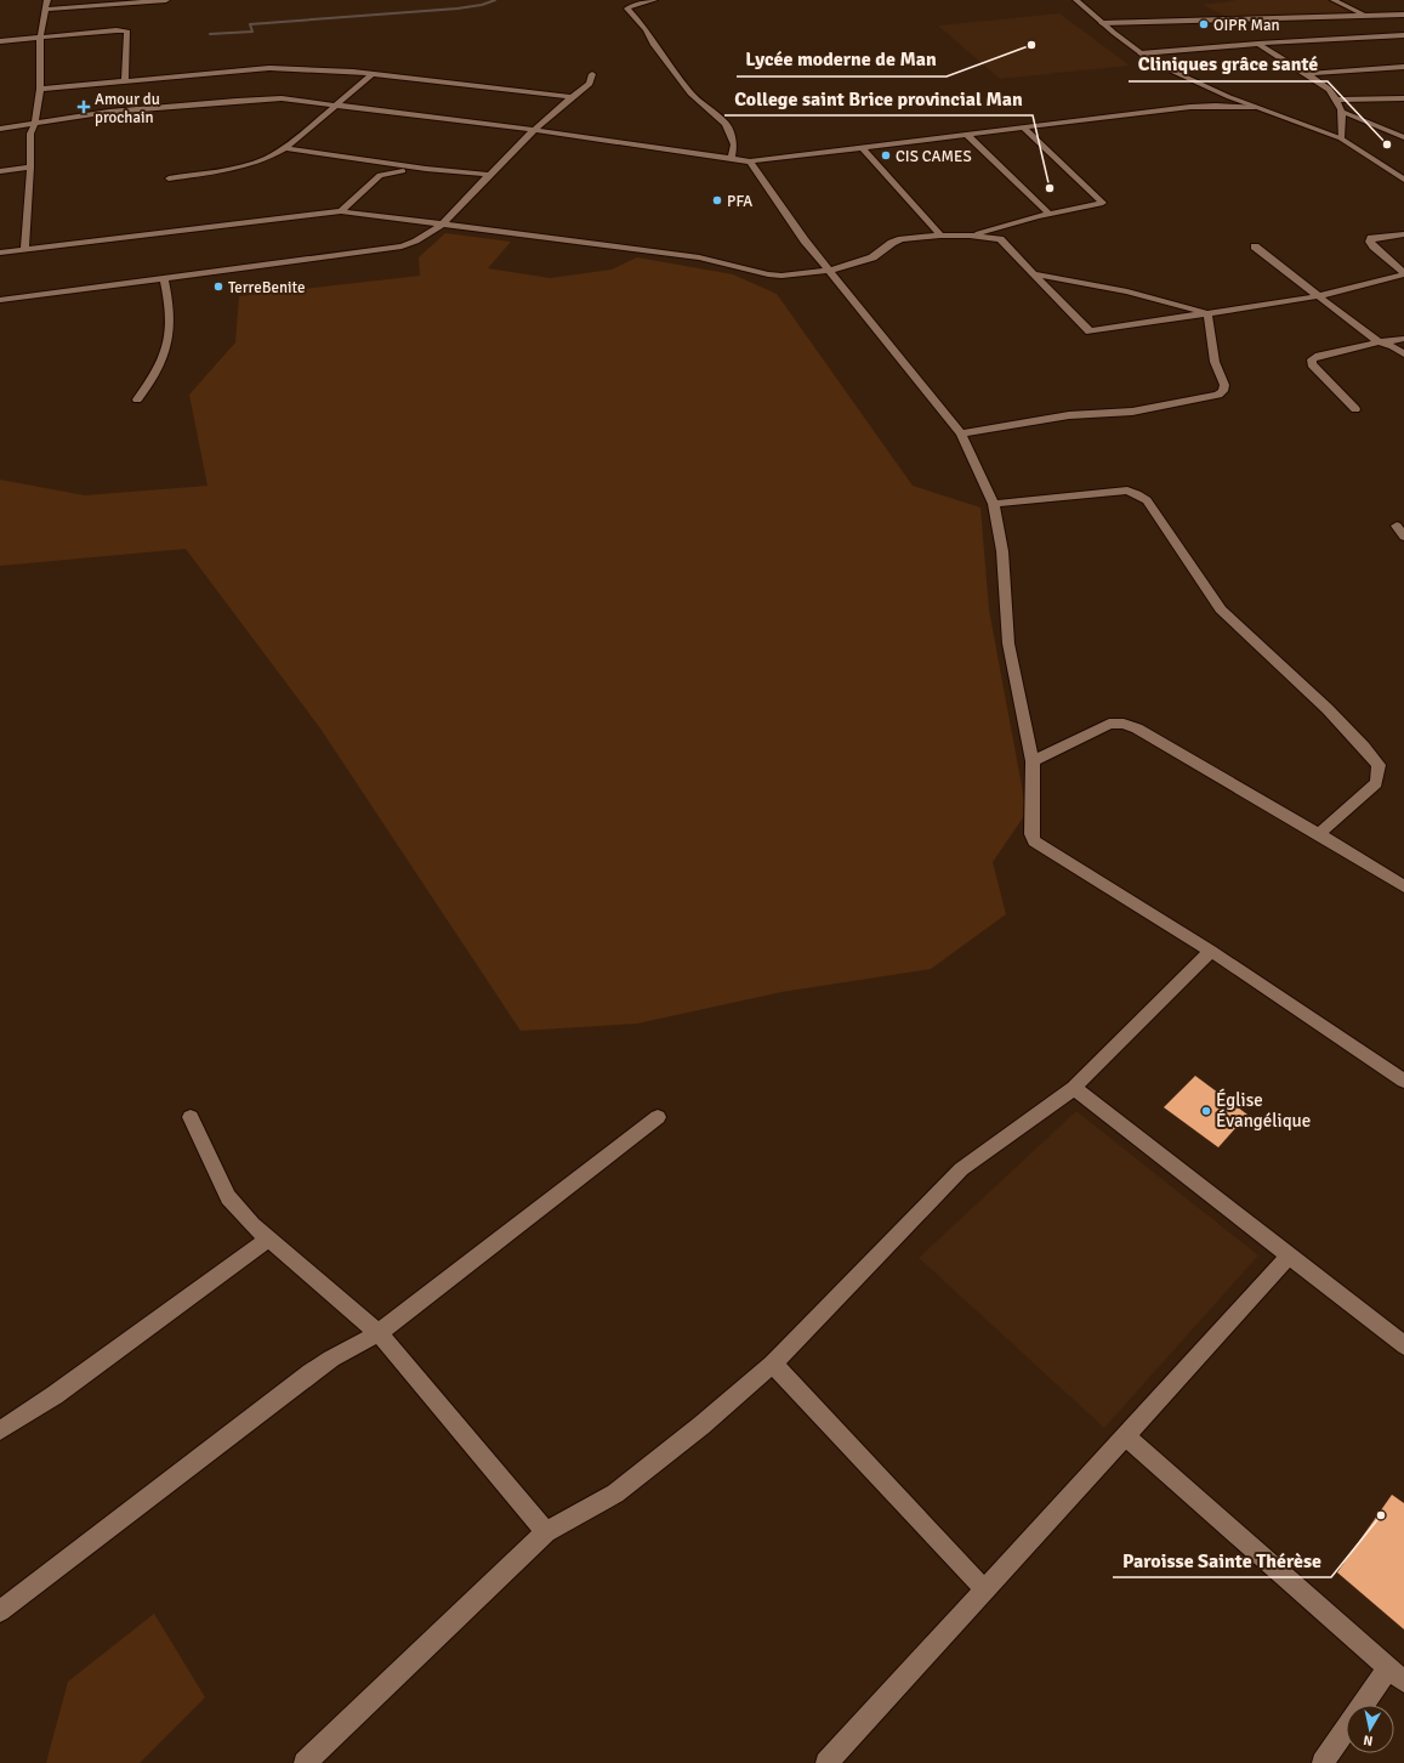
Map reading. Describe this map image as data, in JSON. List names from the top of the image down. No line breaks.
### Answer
{"places":{"other":["OIPR Man","Lycée moderne de Man","Cliniques grâce santé","CIS CAMES","College saint Brice provincial Man","PFA","TerreBenite","Église Évangélique","Paroisse Sainte Thérèse"],"health":["Amour du prochain"]},"north":"bottom"}
